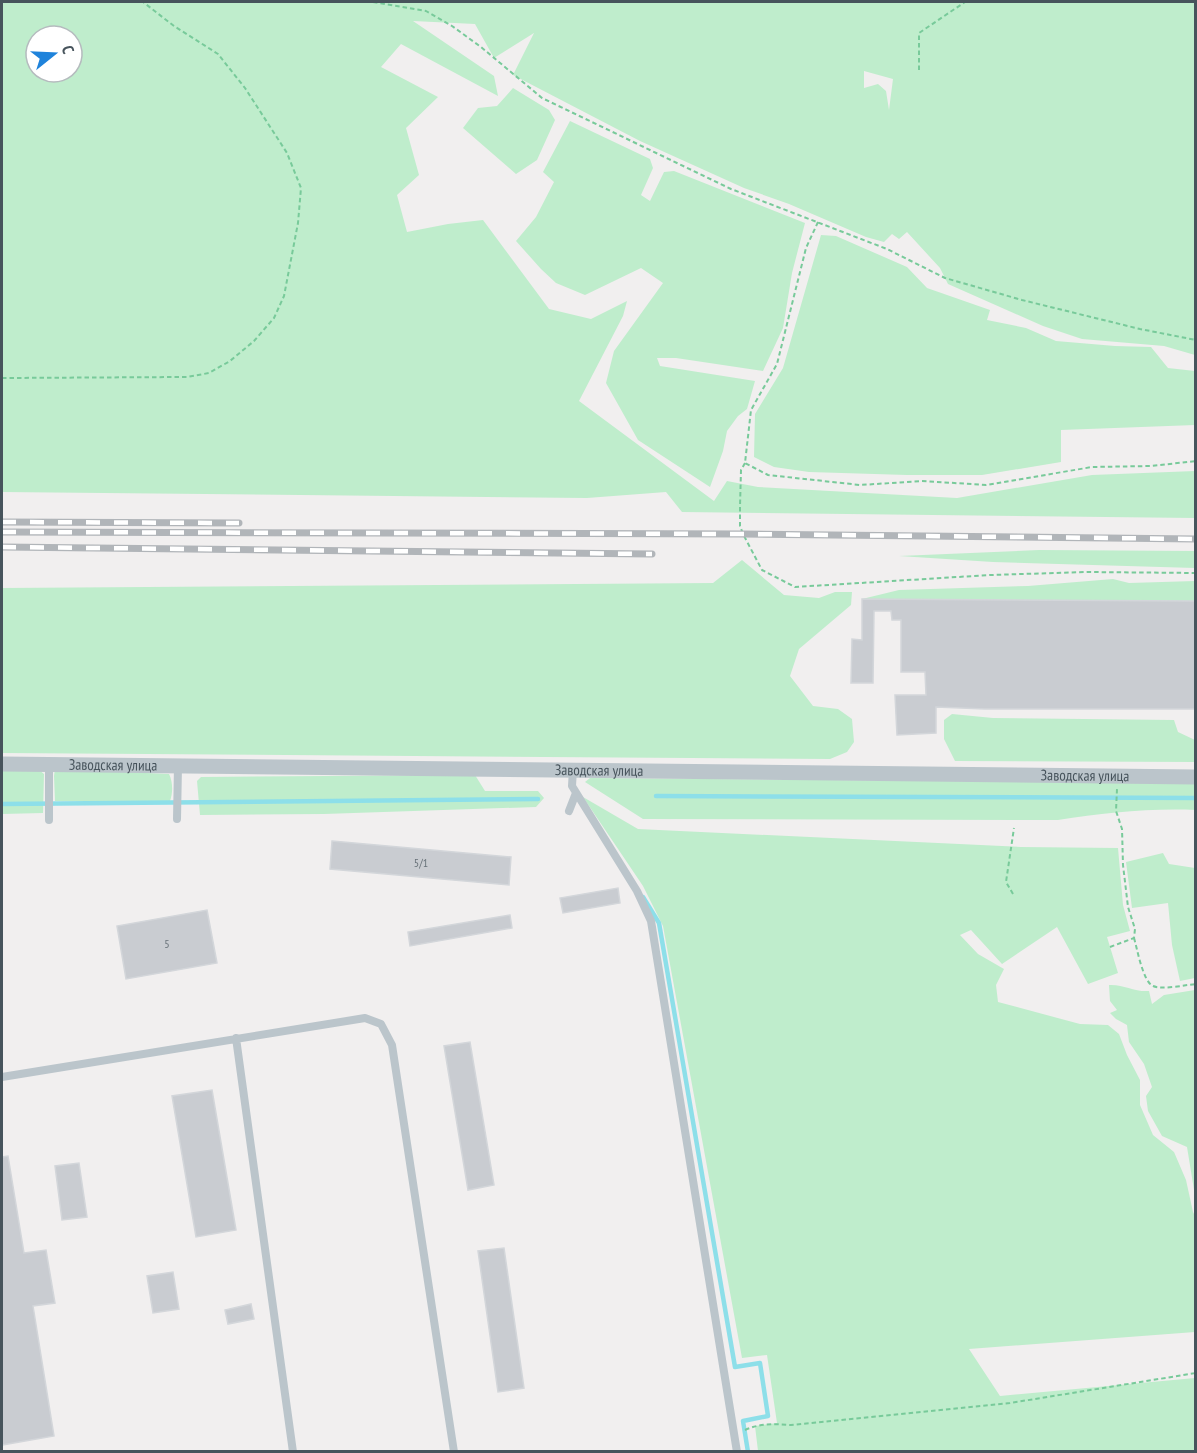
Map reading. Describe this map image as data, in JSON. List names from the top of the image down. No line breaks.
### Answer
{"streets":{"street":["Заводская улица"]},"house_numbers":["5/1","5"],"north":"right"}
